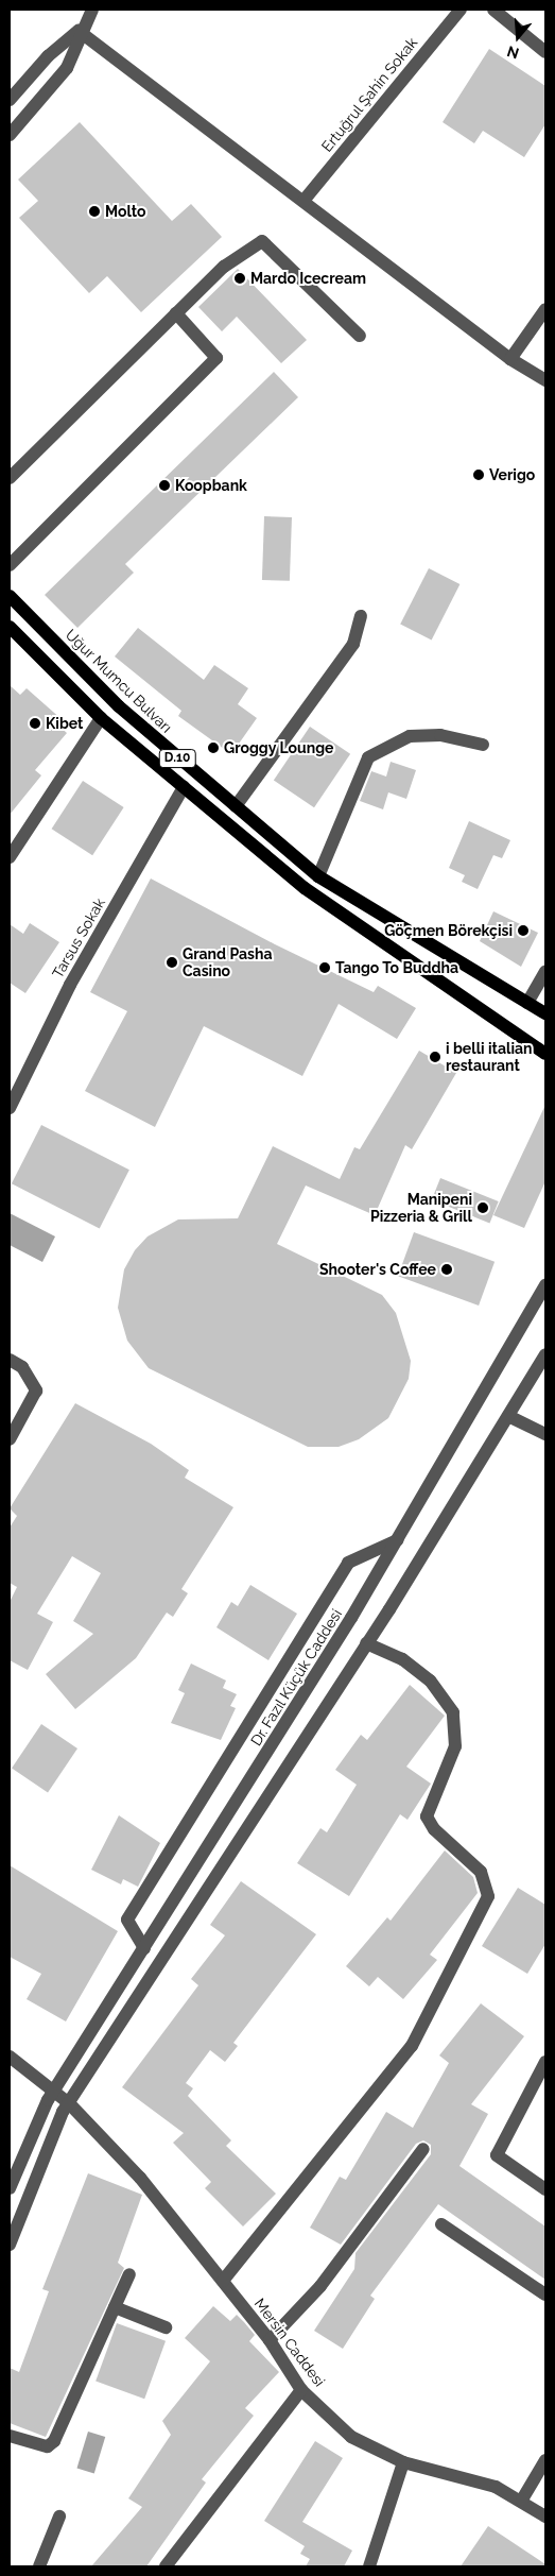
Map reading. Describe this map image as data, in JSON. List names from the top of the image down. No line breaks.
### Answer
{"streets":{"main road":["Uğur Mumcu Bulvarı","D.10"],"street":["Ertuğrul Şahin Sokak","Tarsus Sokak","Dr. Fazıl Küçük Caddesi","Mersin Caddesi"]},"crossings":[["Uğur Mumcu Bulvarı","D.10"],["D.10","Tarsus Sokak"],["Dr. Fazıl Küçük Caddesi","Mersin Caddesi"]],"places":["Molto","Mardo Icecream","Verigo","Koopbank","Kibet","Groggy Lounge","Göçmen Börekçisi","Grand Pasha Casino","Tango To Buddha","i belli italian restaurant","Manipeni Pizzeria & Grill","Shooter's Coffee"],"north":"bottom"}
